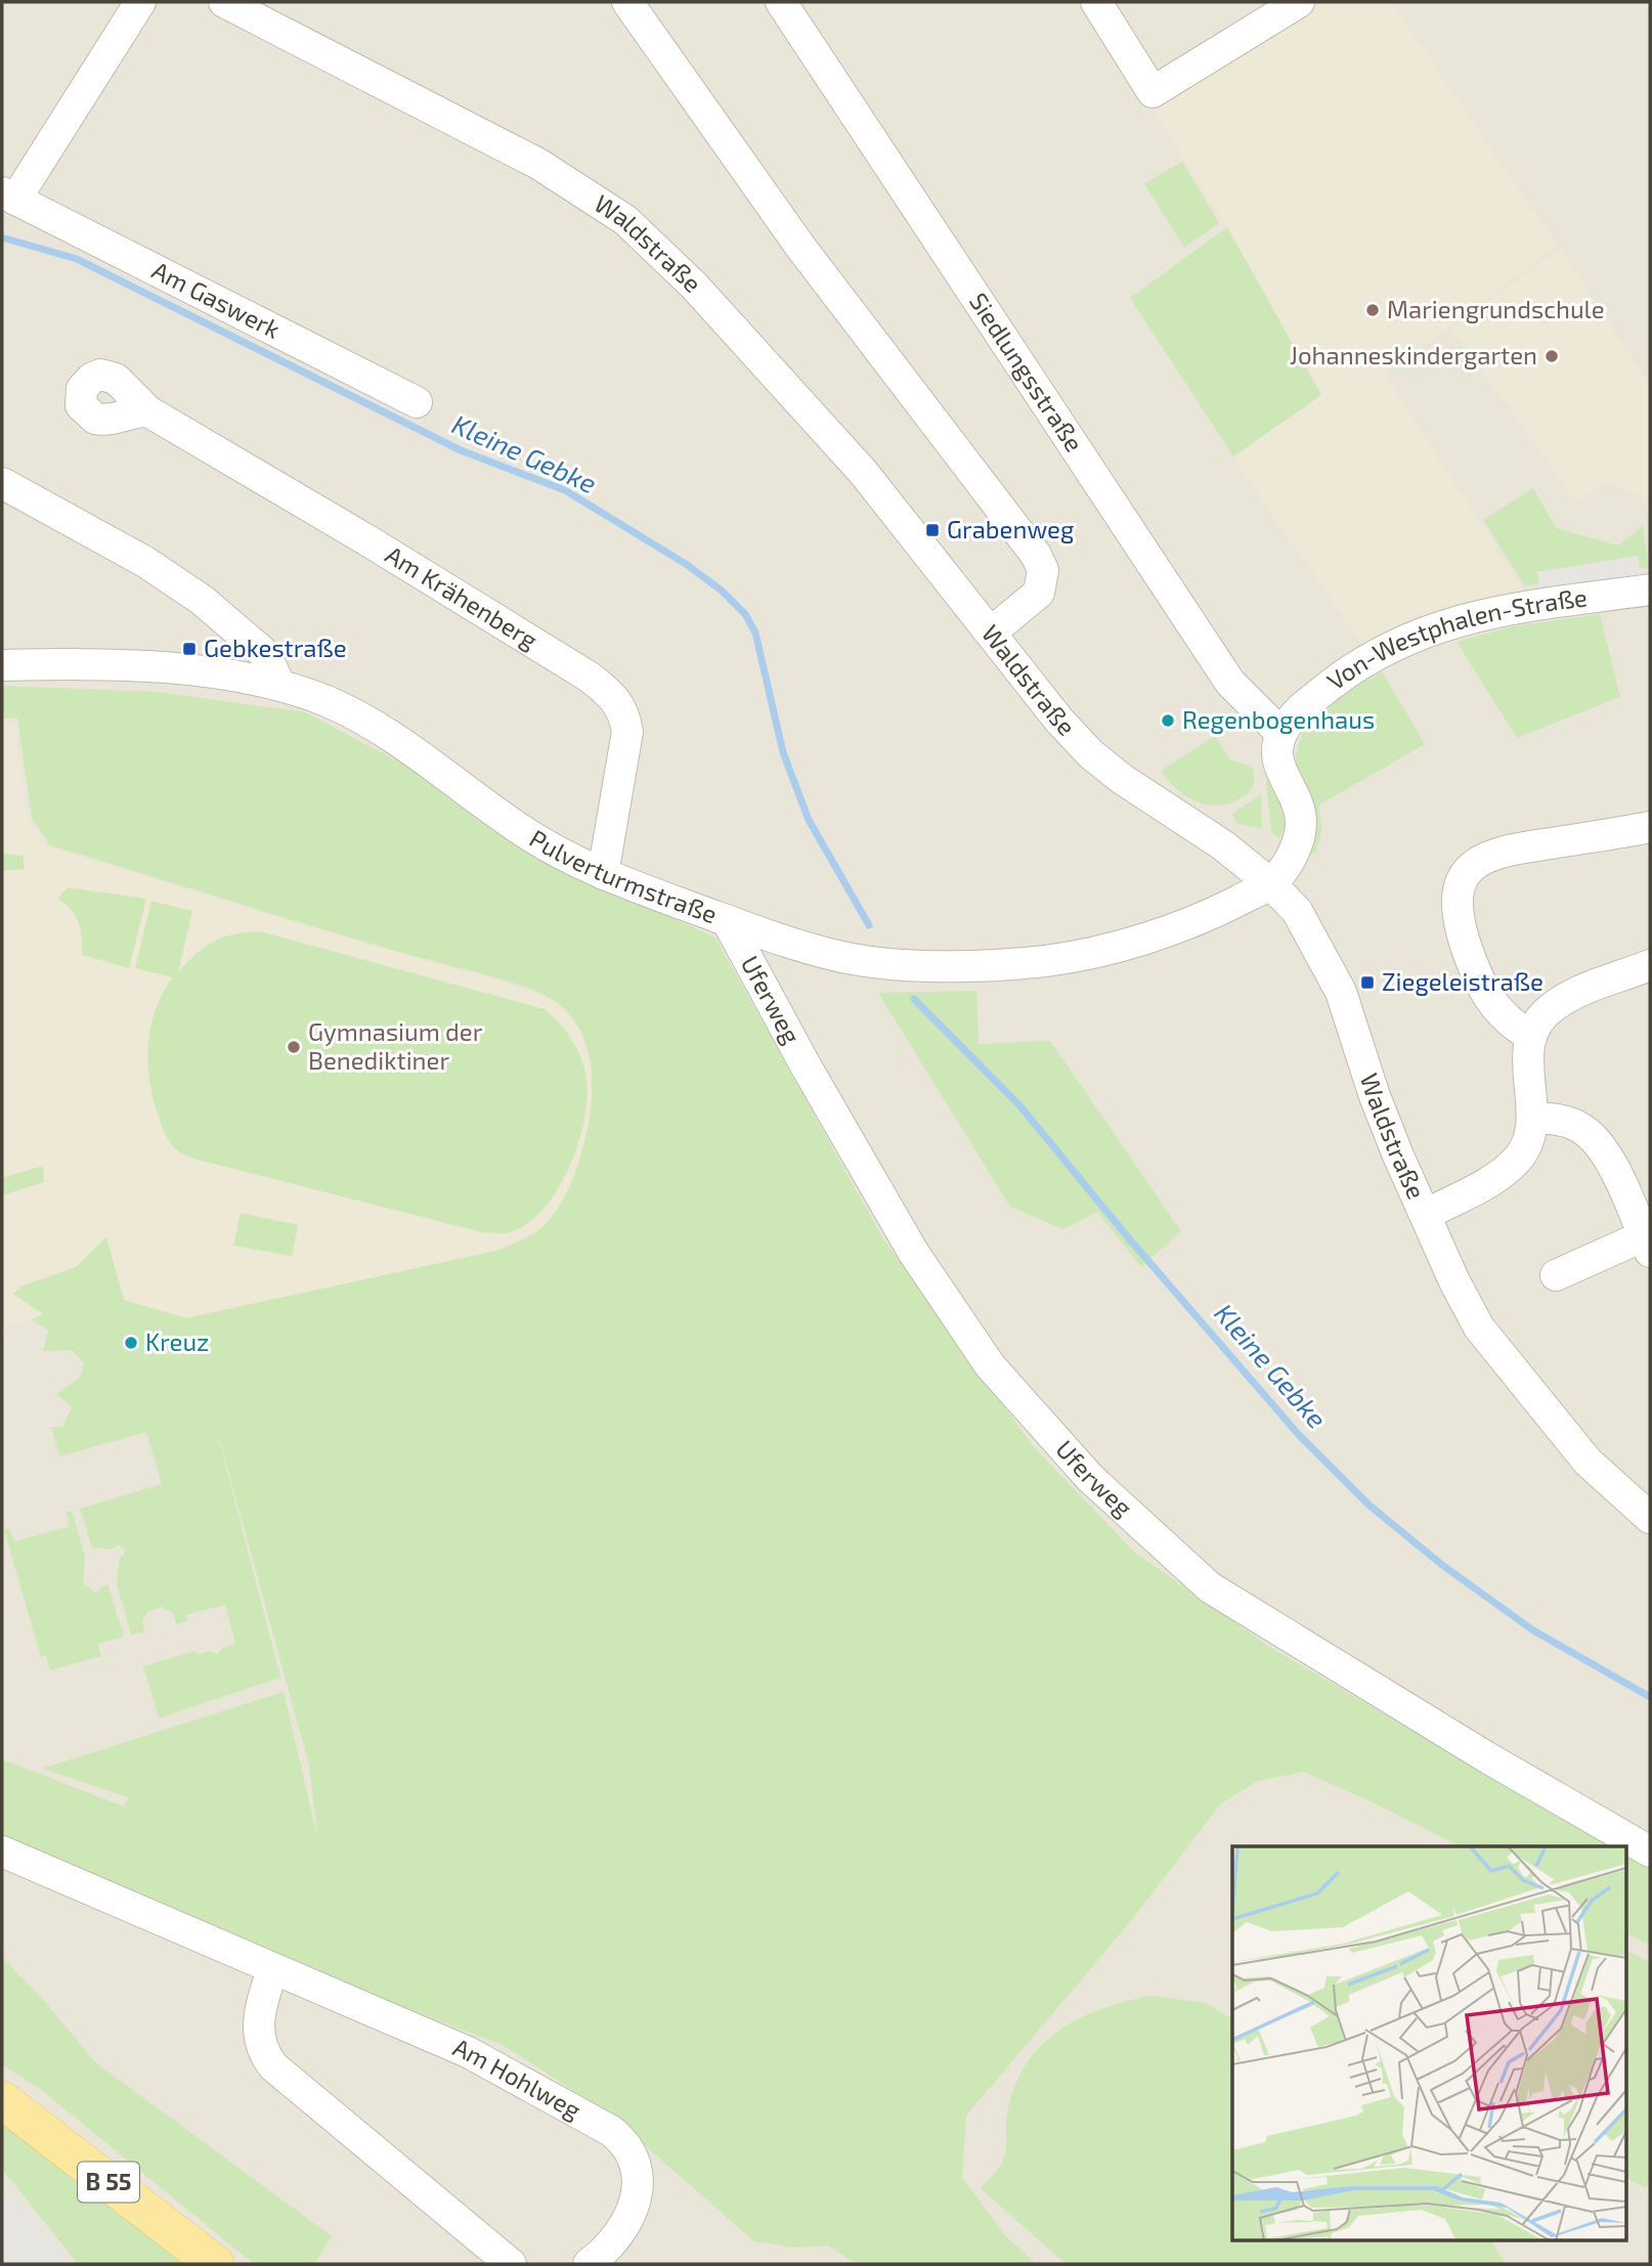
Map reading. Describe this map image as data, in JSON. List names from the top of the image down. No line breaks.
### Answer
{"streets":{"main road":["B 55"],"street":["Waldstraße","Am Gaswerk","Siedlungsstraße","Am Krähenberg","Von-Westphalen-Straße","Pulverturmstraße","Uferweg","Am Hohlweg"]},"crossings":[["Waldstraße","Pulverturmstraße"],["Siedlungsstraße","Von-Westphalen-Straße"],["Am Krähenberg","Pulverturmstraße"],["Pulverturmstraße","Uferweg"]],"water":["Kleine Gebke"],"places":{"other":["Mariengrundschule","Johanneskindergarten","Regenbogenhaus","Gymnasium der Benediktiner","Kreuz"],"transit":["Grabenweg","Gebkestraße","Ziegeleistraße"]}}
